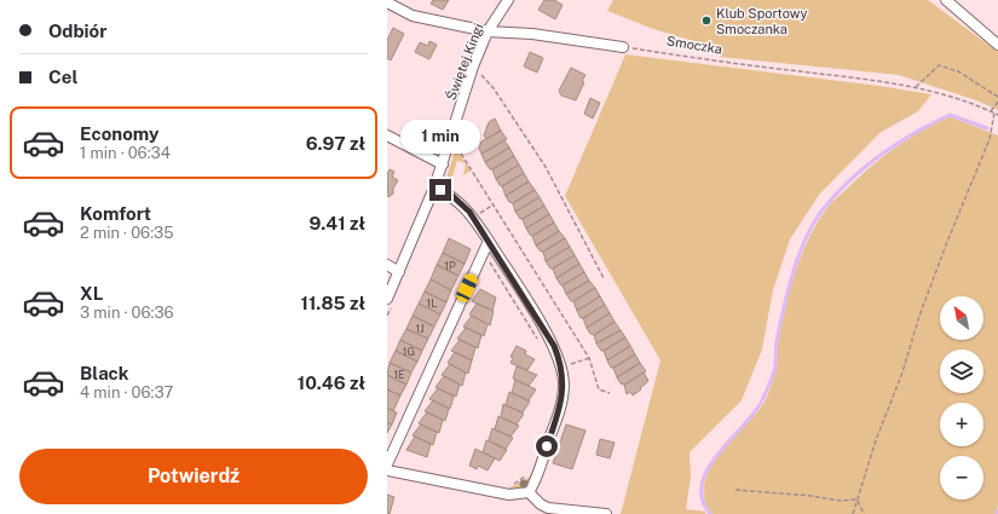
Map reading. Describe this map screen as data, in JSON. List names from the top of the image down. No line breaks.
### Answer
{"streets":{"street":["Świętej Kingi"],"path":["Smoczka"]},"places":["Klub Sportowy Smoczanka"],"house_numbers":["1P","1L","1J","1G","1E"],"north":"top left","page":{"banner":["Odbiór","Cel"],"list":[{"name":"Economy","note":"1 min · 06:34","value":"6.97 zł"},{"name":"Komfort","note":"2 min · 06:35","value":"9.41 zł"},{"name":"XL","note":"3 min · 06:36","value":"11.85 zł"},{"name":"Black","note":"4 min · 06:37","value":"10.46 zł"}],"bubble":"1 min","map_buttons":["+","−"],"buttons":"Potwierdź"}}
